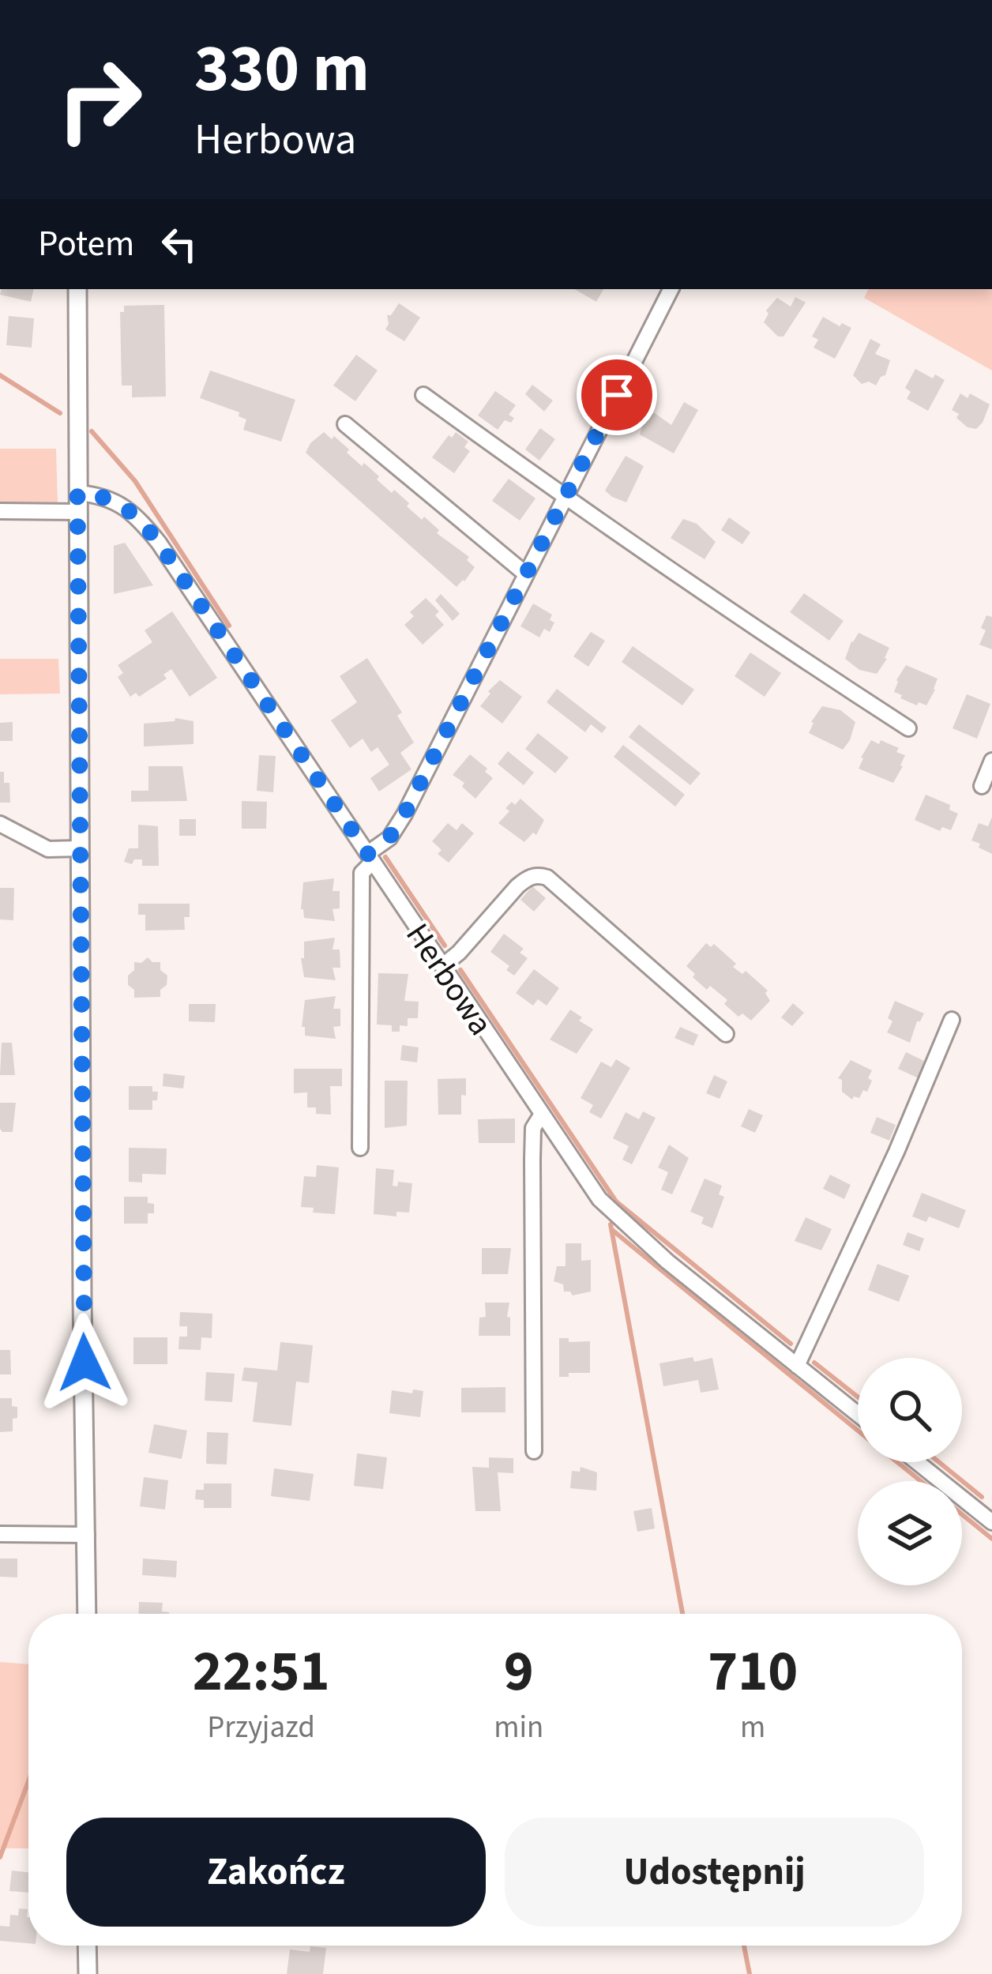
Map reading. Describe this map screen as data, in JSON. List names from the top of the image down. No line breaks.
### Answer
{"streets":{"street":["Herbowa"]},"page":{"turn":["330 m","Herbowa"],"then":"Potem","eta":["22:51","Przyjazd","9","min","710","m"],"buttons":["Zakończ","Udostępnij"]}}
